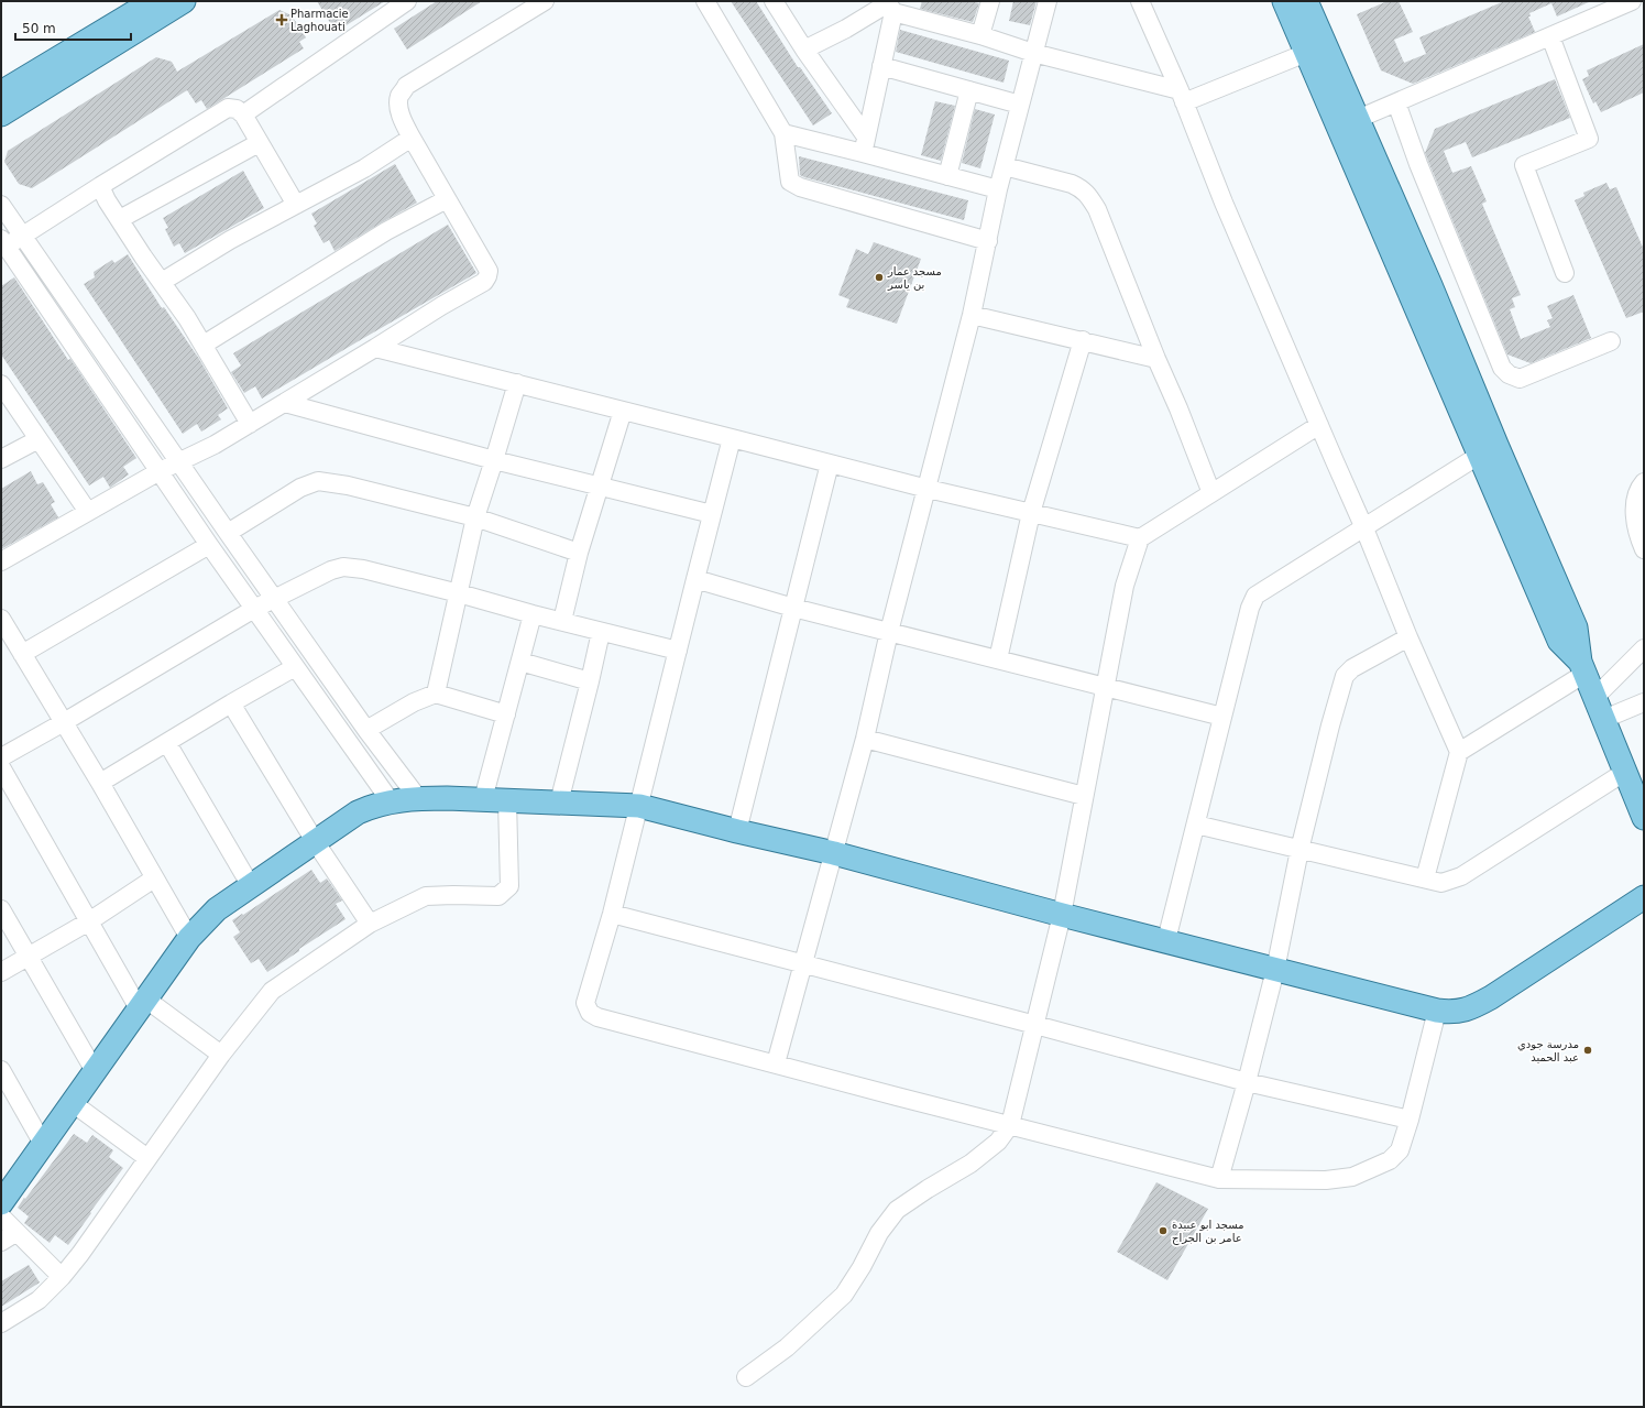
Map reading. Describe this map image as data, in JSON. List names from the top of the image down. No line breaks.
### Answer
{"places":{"health":["Pharmacie Laghouati"],"other":["مسجد عمار بن ياسر","مدرسة جودي عبد الحميد","مسجد ابو عبيدة عامر بن الجراح"]},"scale_bar":"50 m"}
